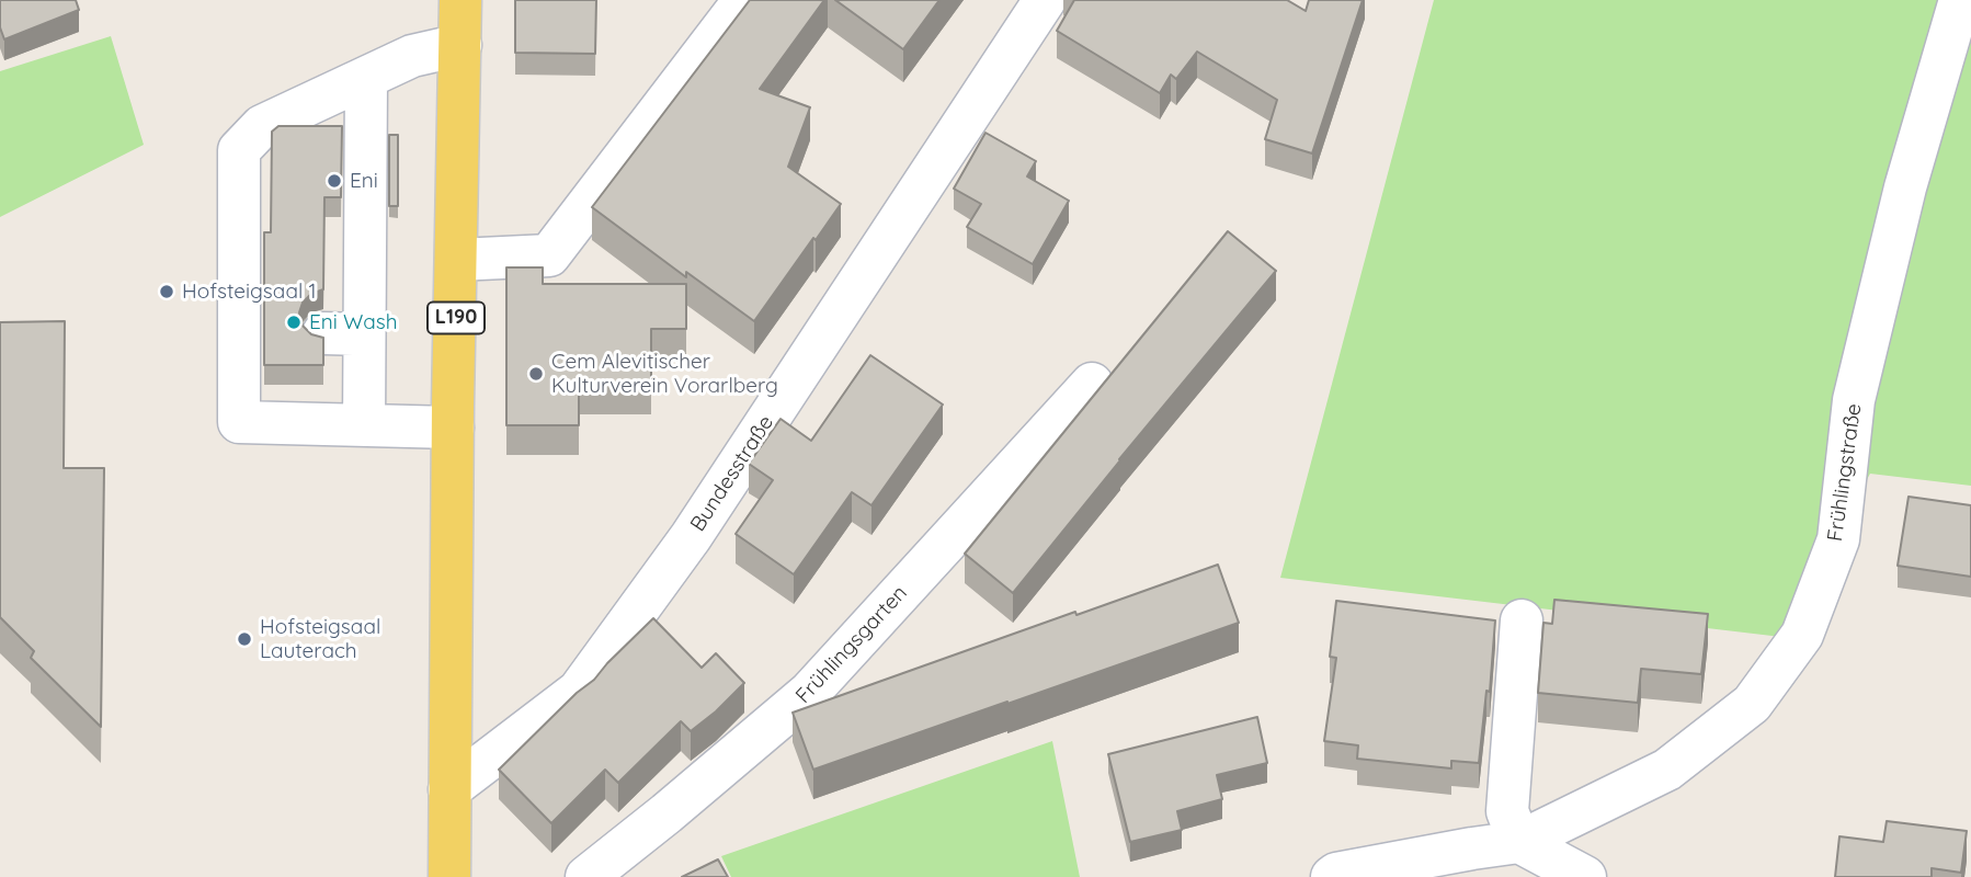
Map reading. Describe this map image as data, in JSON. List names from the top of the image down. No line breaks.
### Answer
{"streets":{"main road":["L190"],"street":["Frühlingstraße","Bundesstraße","Frühlingsgarten"]},"crossings":[["L190","Bundesstraße"]],"places":["Eni","Hofsteigsaal 1","Eni Wash","Cem Alevitischer Kulturverein Vorarlberg","Hofsteigsaal Lauterach"]}
